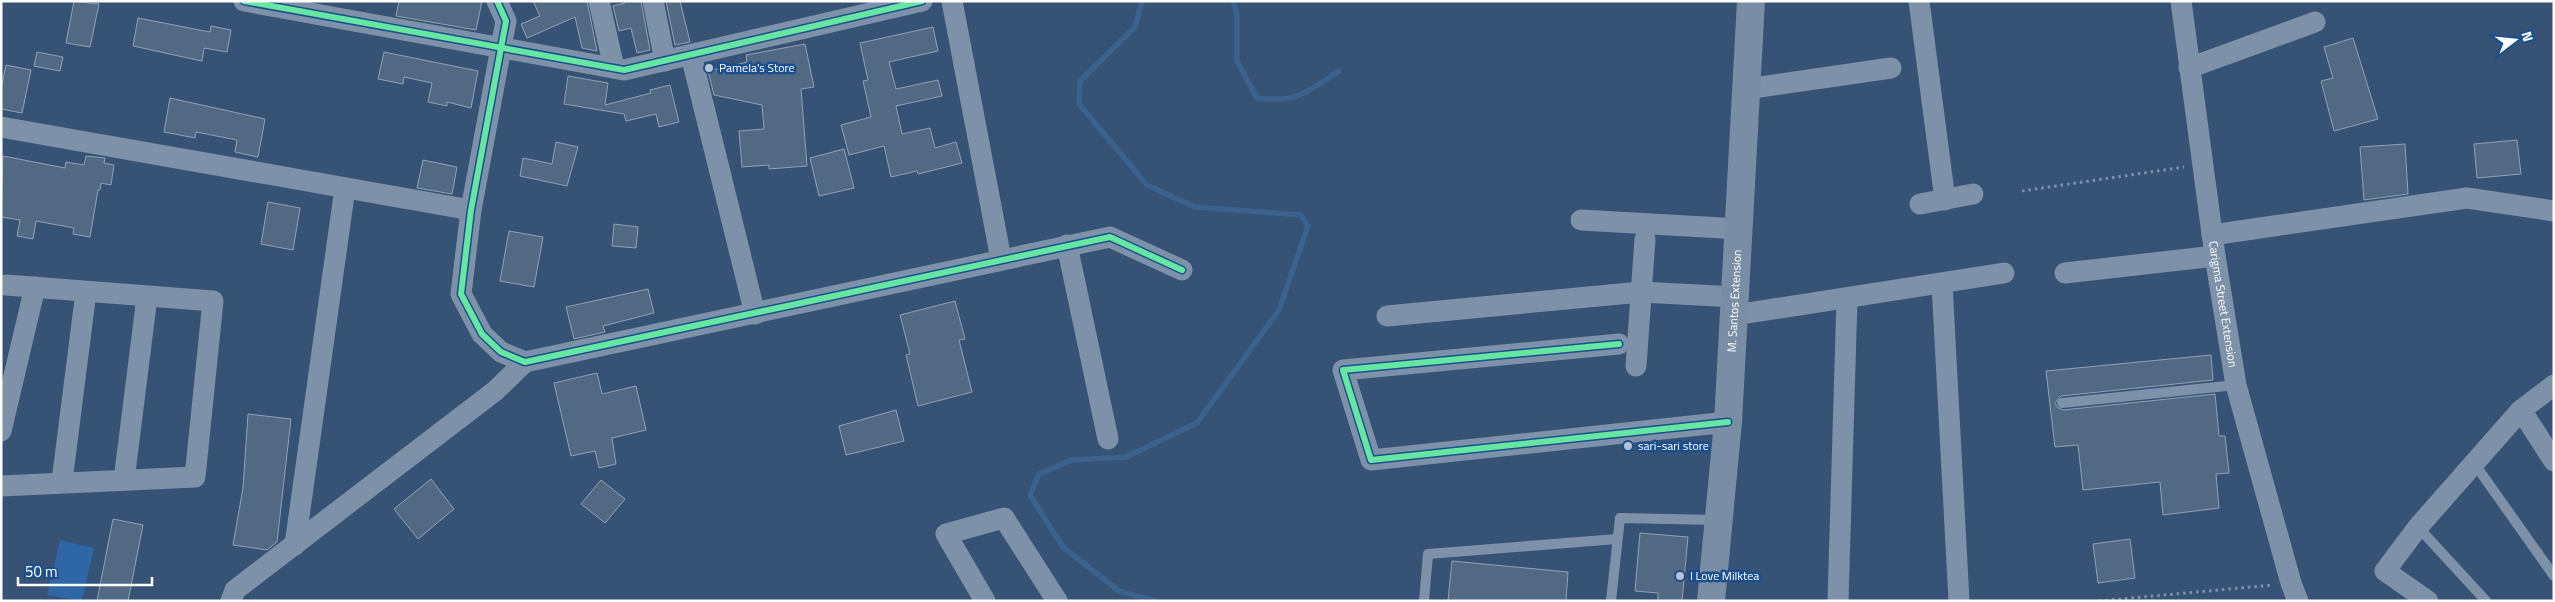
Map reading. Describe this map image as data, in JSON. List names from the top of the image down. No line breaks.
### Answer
{"streets":{"street":["M. Santos Extension","Carigma Street Extension"]},"places":["Pamela's Store","sari-sari store","I Love Milktea"],"scale_bar":"50 m","north":"right"}
